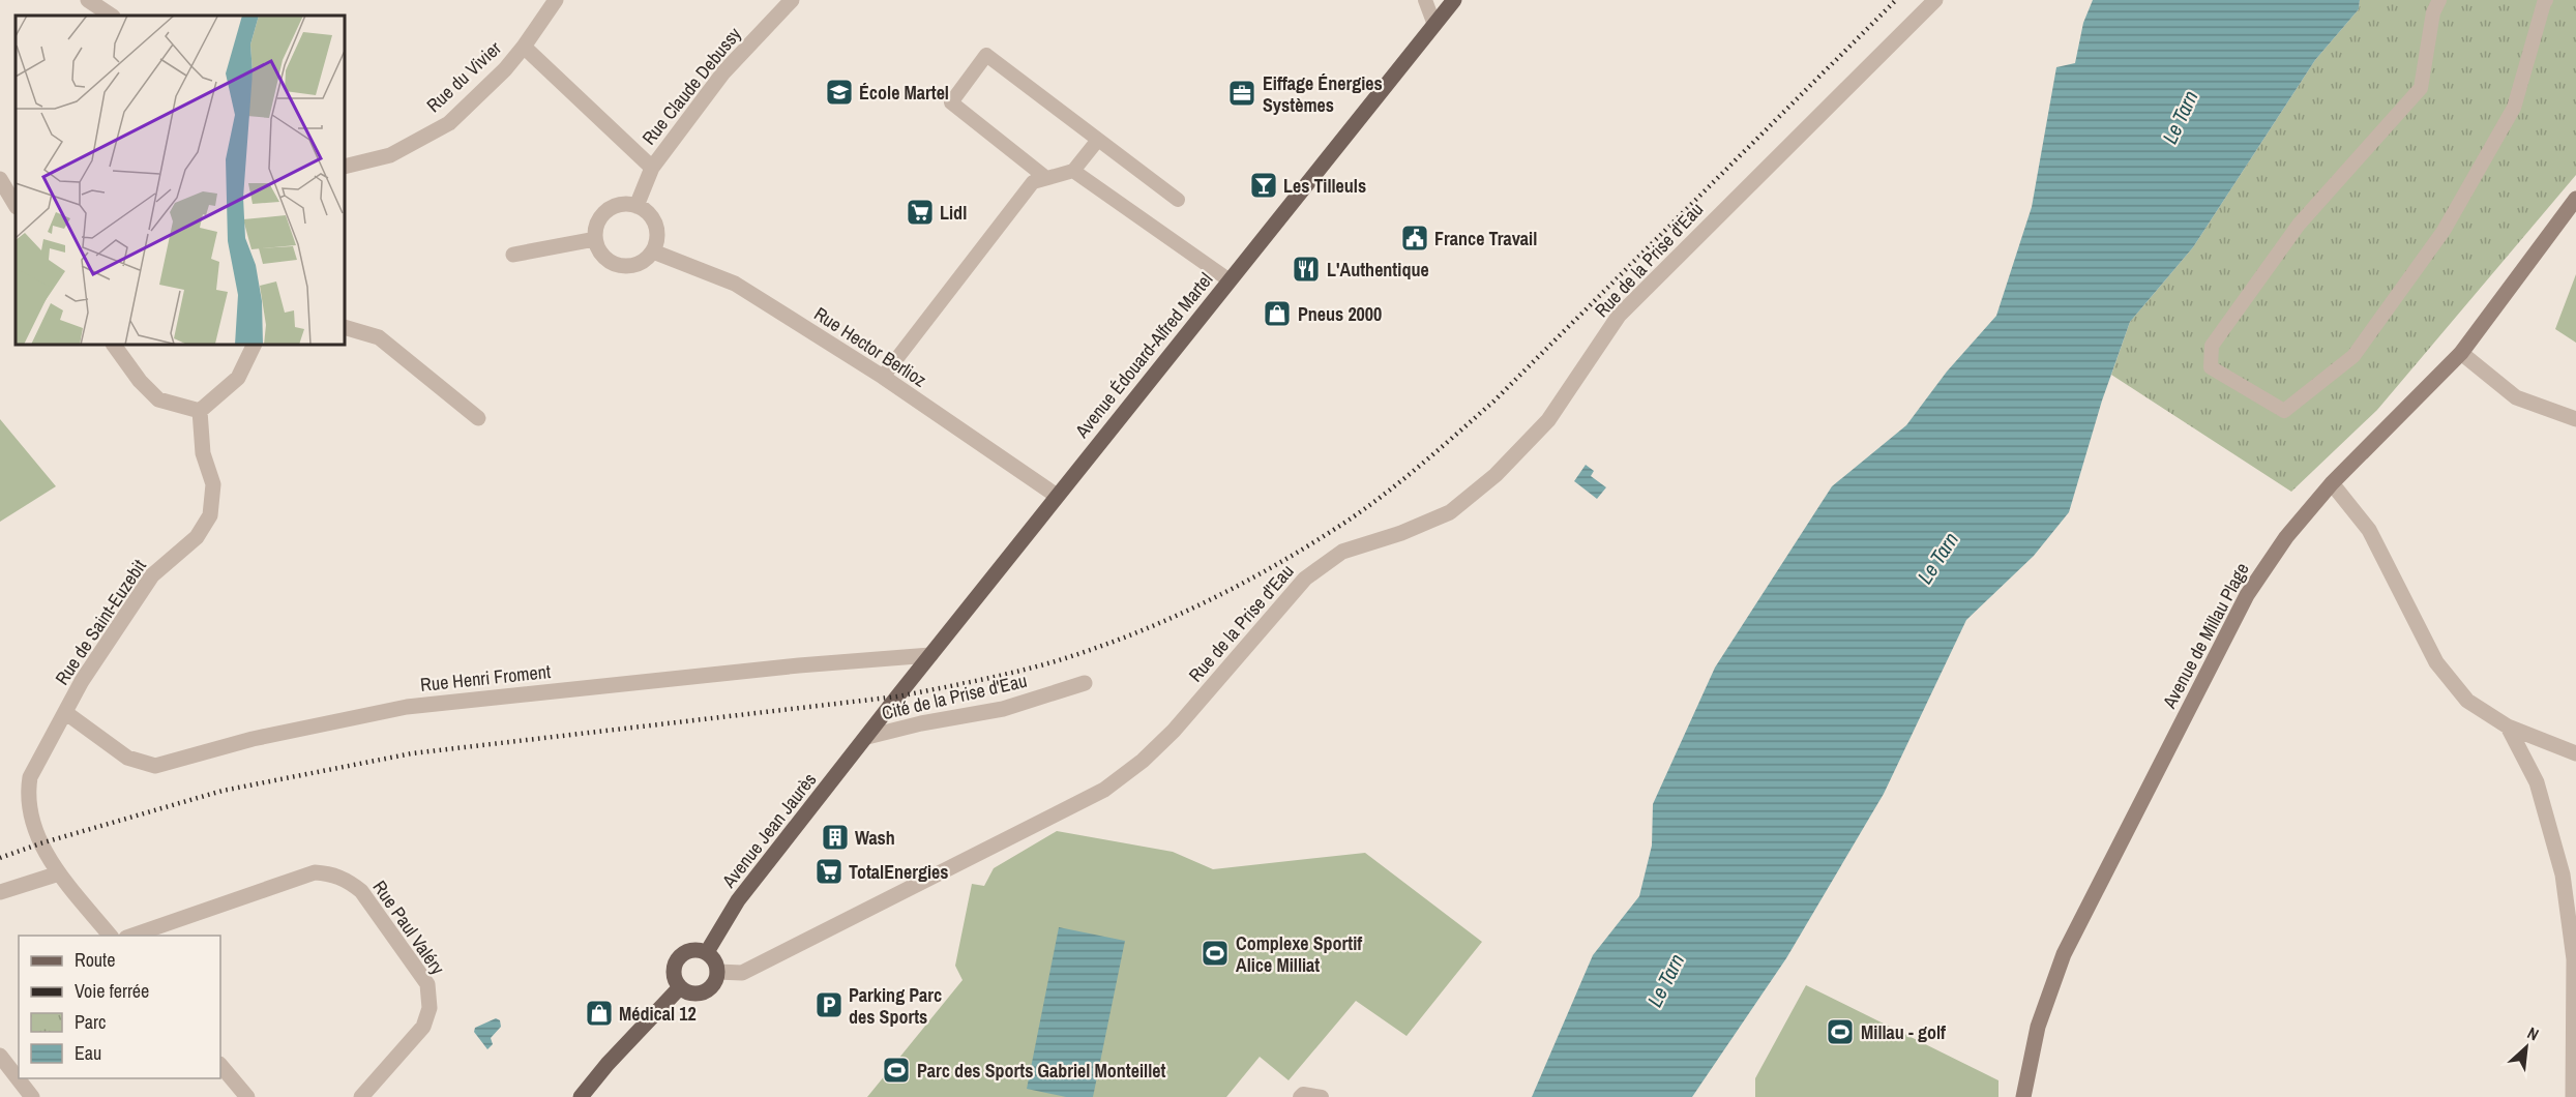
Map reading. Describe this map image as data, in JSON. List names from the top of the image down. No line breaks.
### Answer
{"streets":{"main road":["Avenue Édouard-Alfred Martel","Avenue Jean Jaurès"],"street":["Rue du Vivier","Rue Claude Debussy","Rue de la Prise d'Eau","Rue Hector Berlioz","Rue de Saint-Euzebit","Avenue de Millau Plage","Rue Henri Froment","Cité de la Prise d'Eau","Rue Paul Valéry"]},"crossings":[["Rue Claude Debussy","Rue Hector Berlioz"],["Rue de la Prise d'Eau","Avenue Jean Jaurès"],["Rue Hector Berlioz","Avenue Édouard-Alfred Martel"],["Avenue Édouard-Alfred Martel","Rue Henri Froment"],["Avenue Édouard-Alfred Martel","Cité de la Prise d'Eau"],["Avenue Édouard-Alfred Martel","Avenue Jean Jaurès"],["Rue de Saint-Euzebit","Rue Henri Froment"],["Cité de la Prise d'Eau","Avenue Jean Jaurès"]],"water":["Le Tarn"],"places":{"school or university":["École Martel"],"office":["Eiffage Énergies Systèmes"],"bar":["Les Tilleuls"],"supermarket":["Lidl","TotalEnergies"],"public building":["France Travail"],"restaurant":["L'Authentique"],"shop":["Pneus 2000","Médical 12"],"building":["Wash"],"sports":["Complexe Sportif Alice Milliat","Millau - golf","Parc des Sports Gabriel Monteillet"],"parking":["Parking Parc des Sports"]},"legend":["Route","Voie ferrée","Parc","Eau"],"north":"top right"}
